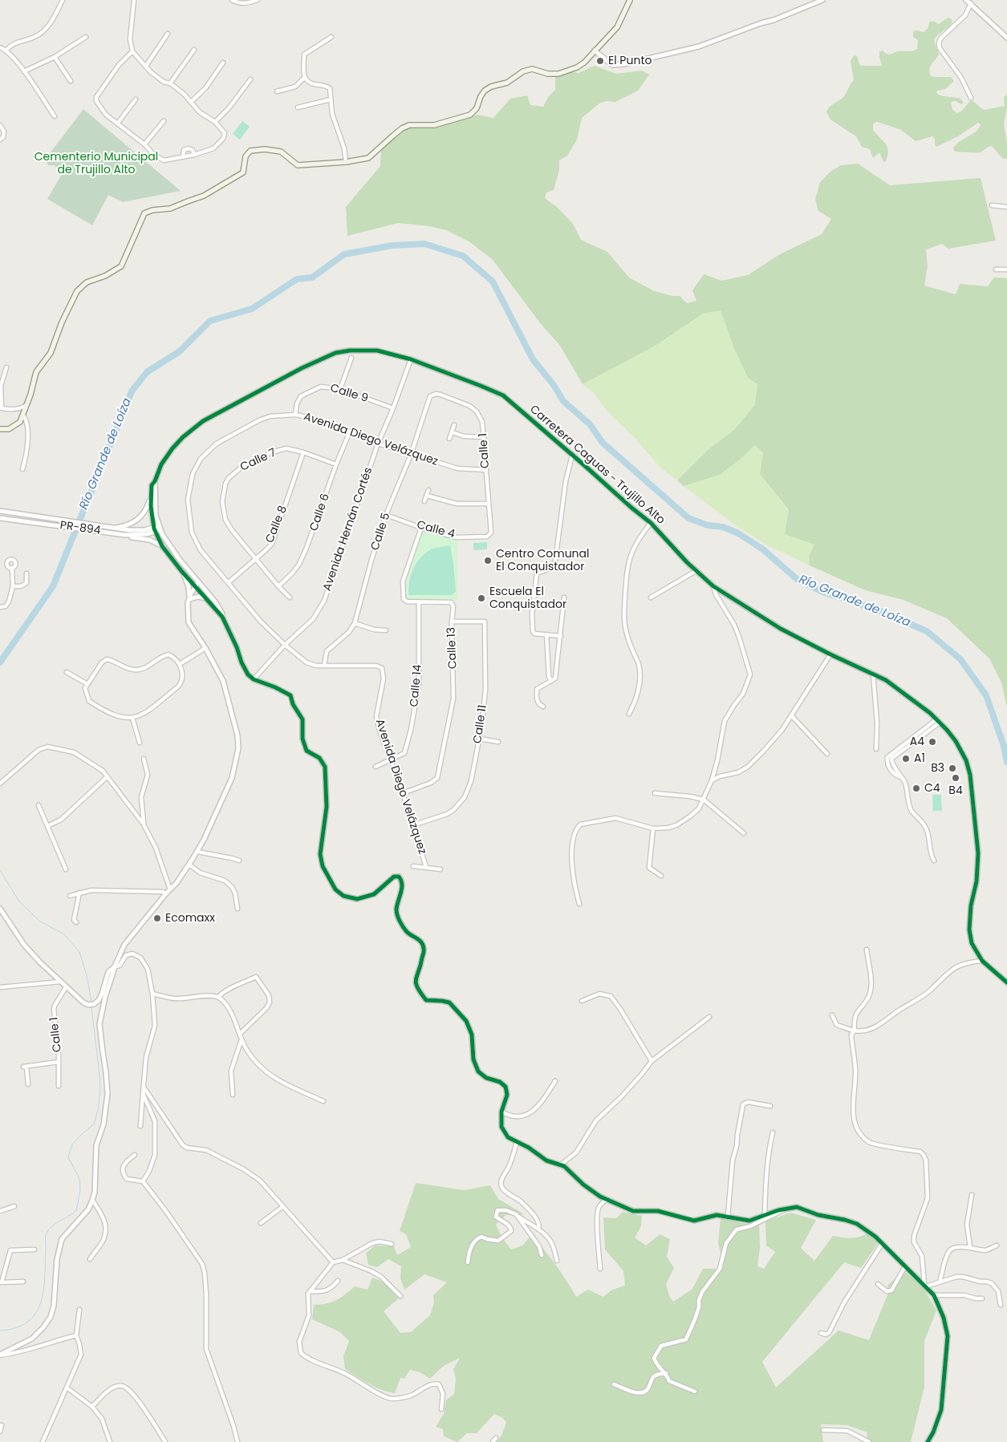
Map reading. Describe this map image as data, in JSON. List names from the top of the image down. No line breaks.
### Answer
{"streets":{"street":["Calle 9","Avenida Diego Velázquez","Calle 1","Calle 7","Carretera Caguas - Trujillo Alto","Calle 6","Calle 8","PR-894","Avenida Hernán Cortés","Calle 4","Calle 5","Calle 13","Calle 14","Calle 11"]},"crossings":[["Calle 9","Avenida Diego Velázquez"],["Calle 9","Avenida Hernán Cortés"],["Avenida Diego Velázquez","Calle 1"],["Avenida Diego Velázquez","Calle 6"],["Avenida Diego Velázquez","Calle 8"],["Avenida Diego Velázquez","Avenida Hernán Cortés"],["Avenida Diego Velázquez","Calle 5"],["Avenida Diego Velázquez","Calle 13"],["Avenida Diego Velázquez","Calle 14"],["Avenida Diego Velázquez","Calle 11"],["Calle 1","Calle 4"],["Calle 1","Calle 5"],["Calle 7","Calle 6"],["Calle 7","Calle 8"],["Carretera Caguas - Trujillo Alto","PR-894"],["Carretera Caguas - Trujillo Alto","Avenida Hernán Cortés"],["Calle 4","Calle 5"],["Calle 4","Calle 13"],["Calle 13","Calle 14"],["Calle 13","Calle 11"]],"water":["Río Grande de Loíza"],"parks":["Cementerio Municipal de Trujillo Alto"],"places":["El Punto","Centro Comunal El Conquistador","Escuela El Conquistador","A4","A1","B3","B4","C4","Ecomaxx"]}
